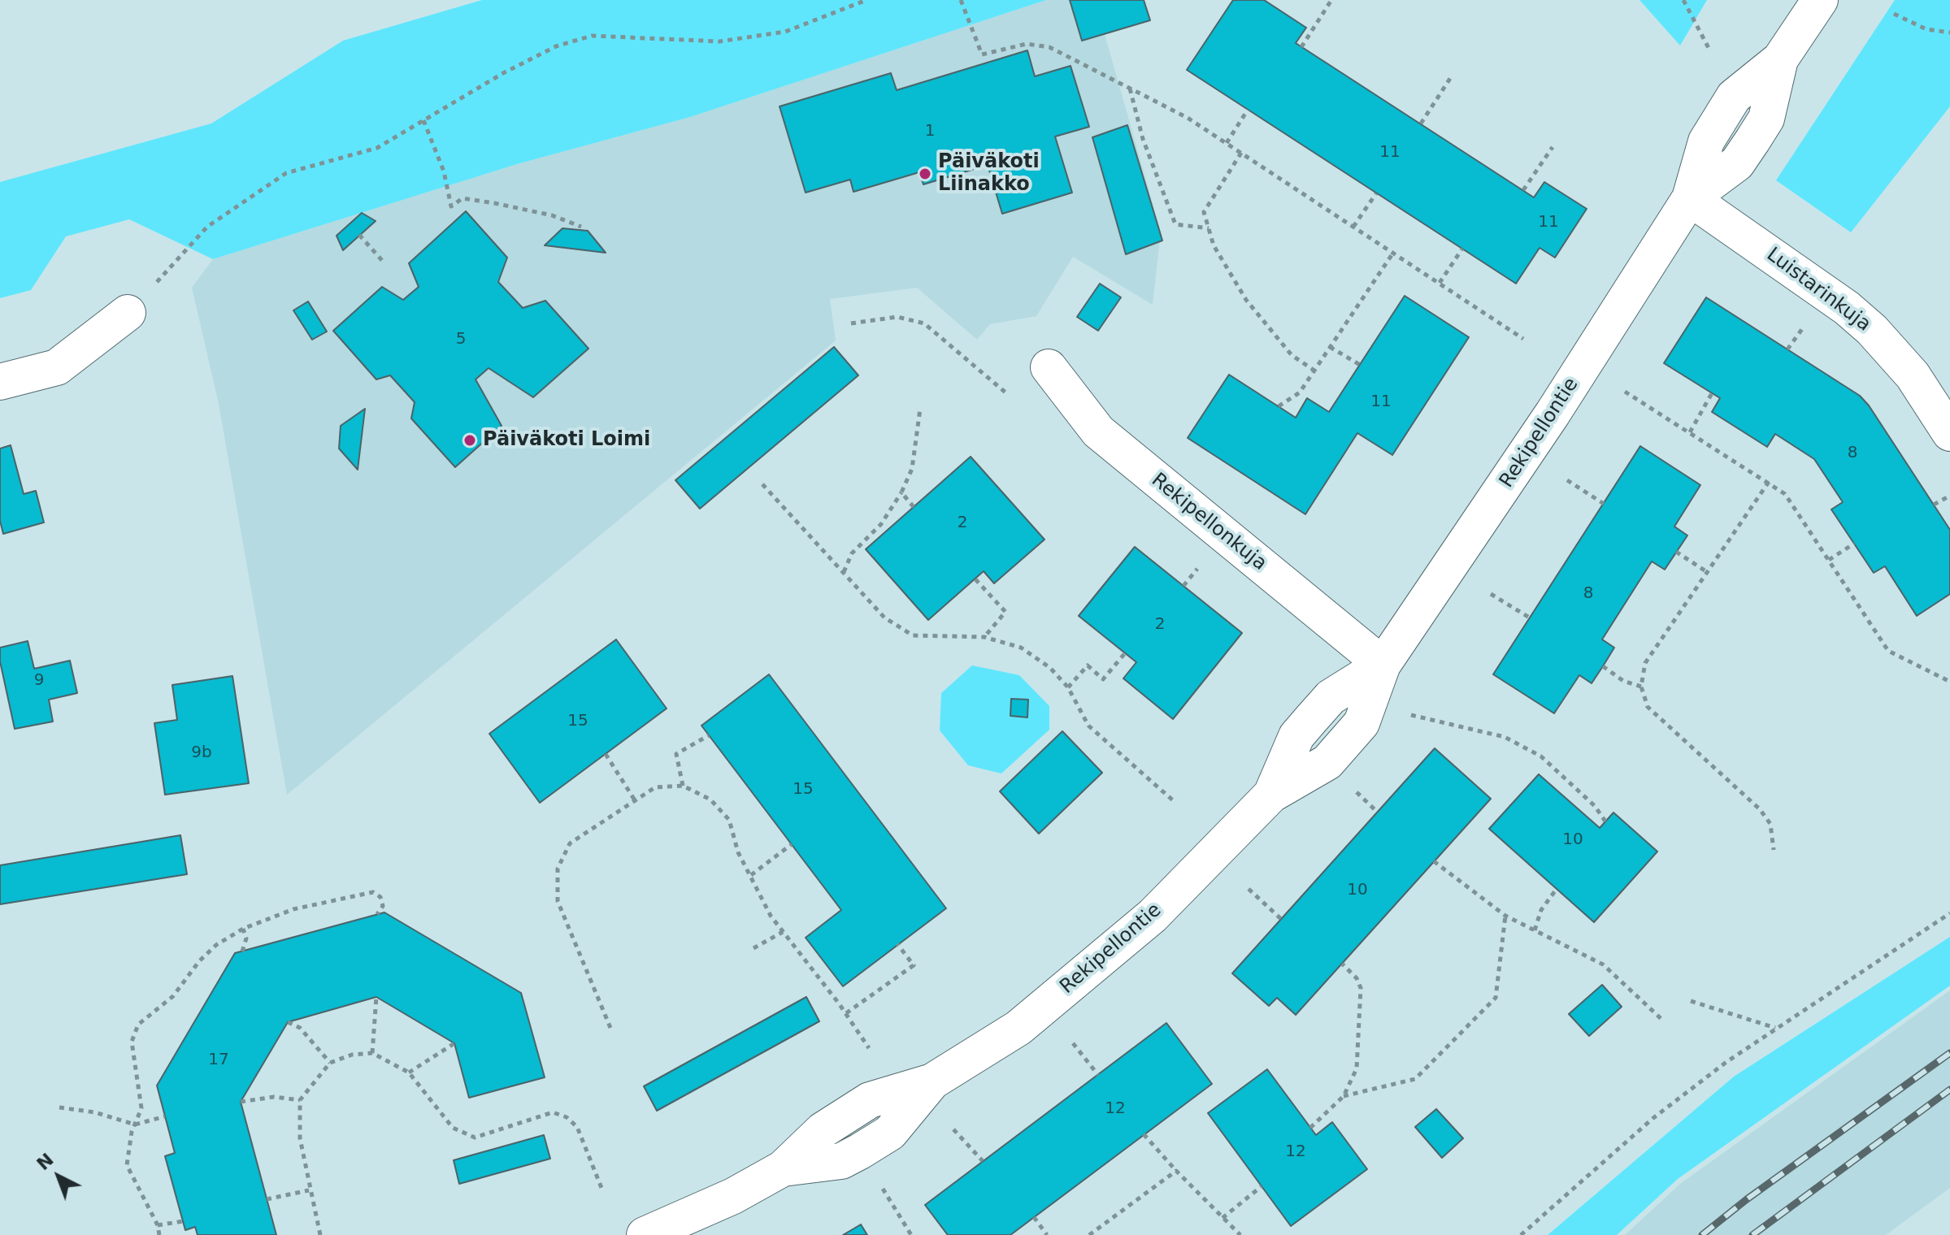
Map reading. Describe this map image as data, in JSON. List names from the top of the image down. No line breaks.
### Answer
{"streets":{"street":["Luistarinkuja","Rekipellontie","Rekipellonkuja"]},"crossings":[["Luistarinkuja","Rekipellontie"],["Rekipellontie","Rekipellonkuja"]],"places":["Päiväkoti Liinakko","Päiväkoti Loimi"],"house_numbers":["1","11","11","5","11","8","2","8","2","9","15","9b","15","10","10","17","12","12"],"north":"top left"}
